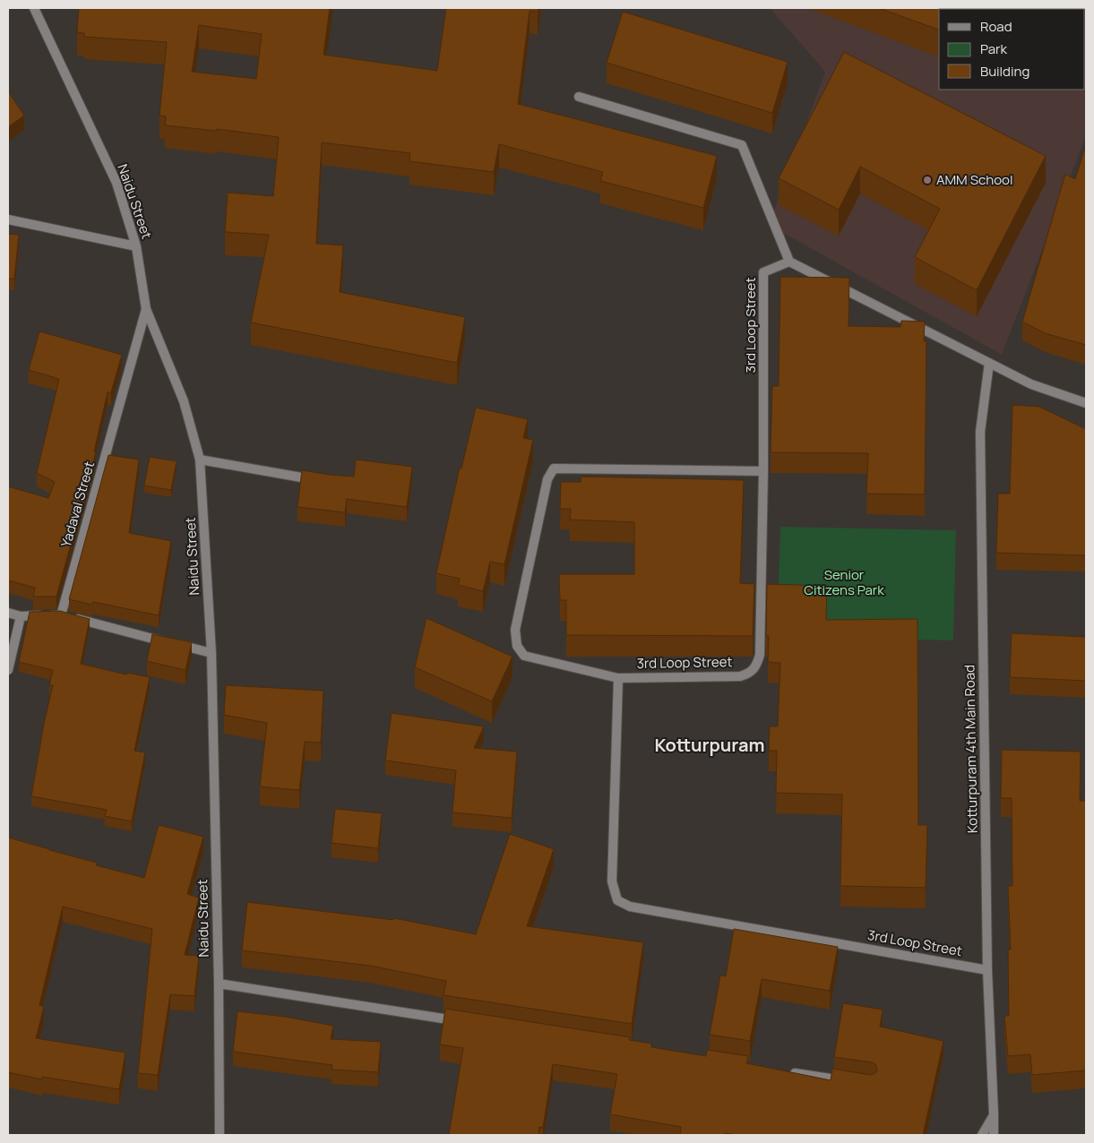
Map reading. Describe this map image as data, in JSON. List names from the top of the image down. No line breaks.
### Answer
{"streets":{"street":["Naidu Street","3rd Loop Street","Yadaval Street","Kotturpuram 4th Main Road"]},"crossings":[["Naidu Street","Yadaval Street"],["3rd Loop Street","Kotturpuram 4th Main Road"]],"districts":["Kotturpuram"],"parks":["Senior Citizens Park"],"places":["AMM School"],"legend":["Road","Park","Building"]}
